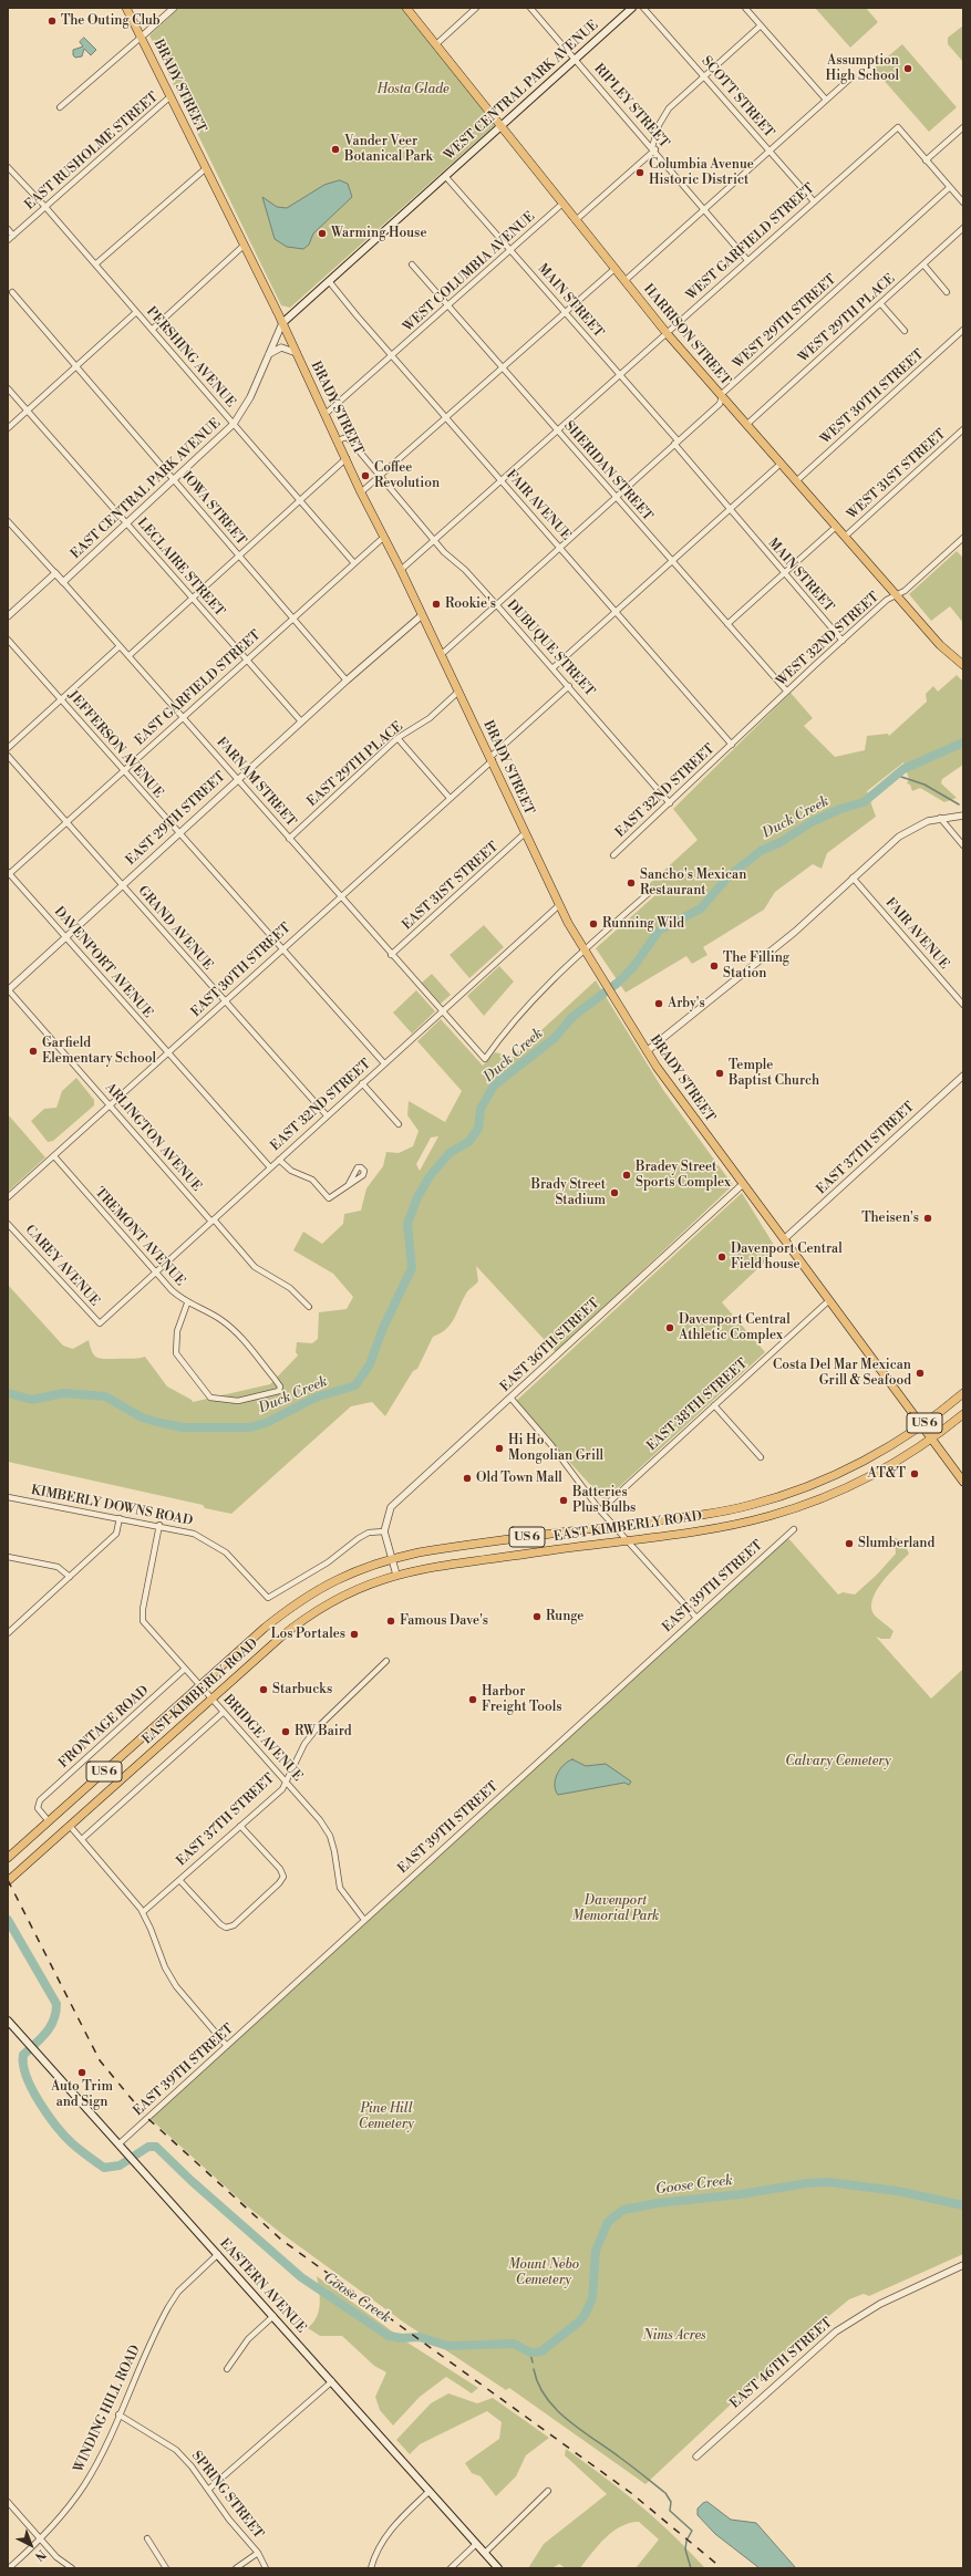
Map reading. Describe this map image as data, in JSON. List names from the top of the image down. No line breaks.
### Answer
{"streets":{"main road":["BRADY STREET","WEST CENTRAL PARK AVENUE","HARRISON STREET","EAST CENTRAL PARK AVENUE","US 6","EAST KIMBERLY ROAD","EASTERN AVENUE"],"street":["SCOTT STREET","RIPLEY STREET","EAST RUSHOLME STREET","WEST GARFIELD STREET","WEST COLUMBIA AVENUE","MAIN STREET","WEST 29TH PLACE","WEST 29TH STREET","PERSHING AVENUE","WEST 30TH STREET","SHERIDAN STREET","WEST 31ST STREET","FAIR AVENUE","IOWA STREET","LECLAIRE STREET","WEST 32ND STREET","DUBUQUE STREET","EAST GARFIELD STREET","JEFFERSON AVENUE","EAST 29TH PLACE","FARNAM STREET","EAST 32ND STREET","EAST 29TH STREET","EAST 31ST STREET","GRAND AVENUE","DAVENPORT AVENUE","EAST 30TH STREET","ARLINGTON AVENUE","EAST 37TH STREET","TREMONT AVENUE","CAREY AVENUE","EAST 36TH STREET","EAST 38TH STREET","KIMBERLY DOWNS ROAD","EAST 39TH STREET","FRONTAGE ROAD","BRIDGE AVENUE","EAST 46TH STREET","WINDING HILL ROAD","SPRING STREET"]},"crossings":[["BRADY STREET","EAST RUSHOLME STREET"],["BRADY STREET","WEST COLUMBIA AVENUE"],["BRADY STREET","EAST CENTRAL PARK AVENUE"],["BRADY STREET","DUBUQUE STREET"],["BRADY STREET","EAST GARFIELD STREET"],["BRADY STREET","EAST 29TH PLACE"],["BRADY STREET","FARNAM STREET"],["BRADY STREET","EAST 32ND STREET"],["BRADY STREET","EAST 29TH STREET"],["BRADY STREET","EAST 31ST STREET"],["BRADY STREET","EAST 30TH STREET"],["BRADY STREET","EAST 37TH STREET"],["BRADY STREET","EAST 36TH STREET"],["BRADY STREET","EAST 38TH STREET"],["BRADY STREET","EAST KIMBERLY ROAD"],["WEST CENTRAL PARK AVENUE","RIPLEY STREET"],["WEST CENTRAL PARK AVENUE","MAIN STREET"],["WEST CENTRAL PARK AVENUE","HARRISON STREET"],["WEST CENTRAL PARK AVENUE","EAST CENTRAL PARK AVENUE"],["WEST CENTRAL PARK AVENUE","FAIR AVENUE"],["SCOTT STREET","WEST GARFIELD STREET"],["RIPLEY STREET","WEST GARFIELD STREET"],["EAST RUSHOLME STREET","PERSHING AVENUE"],["WEST GARFIELD STREET","MAIN STREET"],["WEST GARFIELD STREET","HARRISON STREET"],["WEST GARFIELD STREET","SHERIDAN STREET"],["WEST GARFIELD STREET","FAIR AVENUE"],["WEST COLUMBIA AVENUE","MAIN STREET"],["WEST COLUMBIA AVENUE","HARRISON STREET"],["WEST COLUMBIA AVENUE","SHERIDAN STREET"],["WEST COLUMBIA AVENUE","FAIR AVENUE"],["MAIN STREET","WEST 29TH STREET"],["MAIN STREET","WEST 31ST STREET"],["MAIN STREET","WEST 32ND STREET"],["WEST 29TH PLACE","HARRISON STREET"],["WEST 29TH STREET","HARRISON STREET"],["WEST 29TH STREET","SHERIDAN STREET"],["WEST 29TH STREET","FAIR AVENUE"],["HARRISON STREET","WEST 30TH STREET"],["HARRISON STREET","WEST 31ST STREET"],["HARRISON STREET","WEST 32ND STREET"],["PERSHING AVENUE","EAST CENTRAL PARK AVENUE"],["PERSHING AVENUE","EAST GARFIELD STREET"],["SHERIDAN STREET","WEST 31ST STREET"],["SHERIDAN STREET","WEST 32ND STREET"],["EAST CENTRAL PARK AVENUE","FAIR AVENUE"],["EAST CENTRAL PARK AVENUE","IOWA STREET"],["EAST CENTRAL PARK AVENUE","LECLAIRE STREET"],["EAST CENTRAL PARK AVENUE","FARNAM STREET"],["FAIR AVENUE","WEST 32ND STREET"],["FAIR AVENUE","EAST 32ND STREET"],["IOWA STREET","EAST GARFIELD STREET"],["IOWA STREET","EAST 29TH STREET"],["LECLAIRE STREET","EAST GARFIELD STREET"],["LECLAIRE STREET","EAST 29TH STREET"],["WEST 32ND STREET","EAST 32ND STREET"],["DUBUQUE STREET","EAST 32ND STREET"],["DUBUQUE STREET","EAST 30TH STREET"],["EAST GARFIELD STREET","JEFFERSON AVENUE"],["EAST GARFIELD STREET","FARNAM STREET"],["EAST GARFIELD STREET","GRAND AVENUE"],["EAST GARFIELD STREET","DAVENPORT AVENUE"],["JEFFERSON AVENUE","EAST 32ND STREET"],["JEFFERSON AVENUE","EAST 29TH STREET"],["JEFFERSON AVENUE","EAST 30TH STREET"],["EAST 29TH PLACE","FARNAM STREET"],["FARNAM STREET","EAST 32ND STREET"],["FARNAM STREET","EAST 29TH STREET"],["FARNAM STREET","EAST 31ST STREET"],["FARNAM STREET","EAST 30TH STREET"],["EAST 32ND STREET","GRAND AVENUE"],["EAST 32ND STREET","DAVENPORT AVENUE"],["EAST 32ND STREET","ARLINGTON AVENUE"],["EAST 32ND STREET","TREMONT AVENUE"],["EAST 32ND STREET","CAREY AVENUE"],["EAST 29TH STREET","GRAND AVENUE"],["EAST 29TH STREET","DAVENPORT AVENUE"],["EAST 29TH STREET","ARLINGTON AVENUE"],["GRAND AVENUE","EAST 30TH STREET"],["DAVENPORT AVENUE","EAST 30TH STREET"],["EAST 30TH STREET","ARLINGTON AVENUE"],["EAST 30TH STREET","TREMONT AVENUE"],["EAST 37TH STREET","BRIDGE AVENUE"],["EAST 36TH STREET","KIMBERLY DOWNS ROAD"],["KIMBERLY DOWNS ROAD","BRIDGE AVENUE"],["EAST KIMBERLY ROAD","FRONTAGE ROAD"],["EAST KIMBERLY ROAD","BRIDGE AVENUE"],["EAST 39TH STREET","BRIDGE AVENUE"],["EAST 39TH STREET","EASTERN AVENUE"],["FRONTAGE ROAD","BRIDGE AVENUE"],["EASTERN AVENUE","WINDING HILL ROAD"],["WINDING HILL ROAD","SPRING STREET"]],"water":["Duck Creek","Goose Creek"],"parks":["Hosta Glade","Calvary Cemetery","Davenport Memorial Park","Pine Hill Cemetery","Mount Nebo Cemetery","Nims Acres"],"places":["The Outing Club","Assumption High School","Vander Veer Botanical Park","Columbia Avenue Historic District","Warming House","Coffee Revolution","Rookie's","Sancho's Mexican Restaurant","Running Wild","The Filling Station","Arby's","Garfield Elementary School","Temple Baptist Church","Bradey Street Sports Complex","Brady Street Stadium","Theisen's","Davenport Central Field house","Davenport Central Athletic Complex","Costa Del Mar Mexican Grill & Seafood","Hi Ho Mongolian Grill","AT&T","Old Town Mall","Batteries Plus Bulbs","Slumberland","Runge","Famous Dave's","Los Portales","Starbucks","Harbor Freight Tools","RW Baird","Auto Trim and Sign"],"north":"bottom right"}
